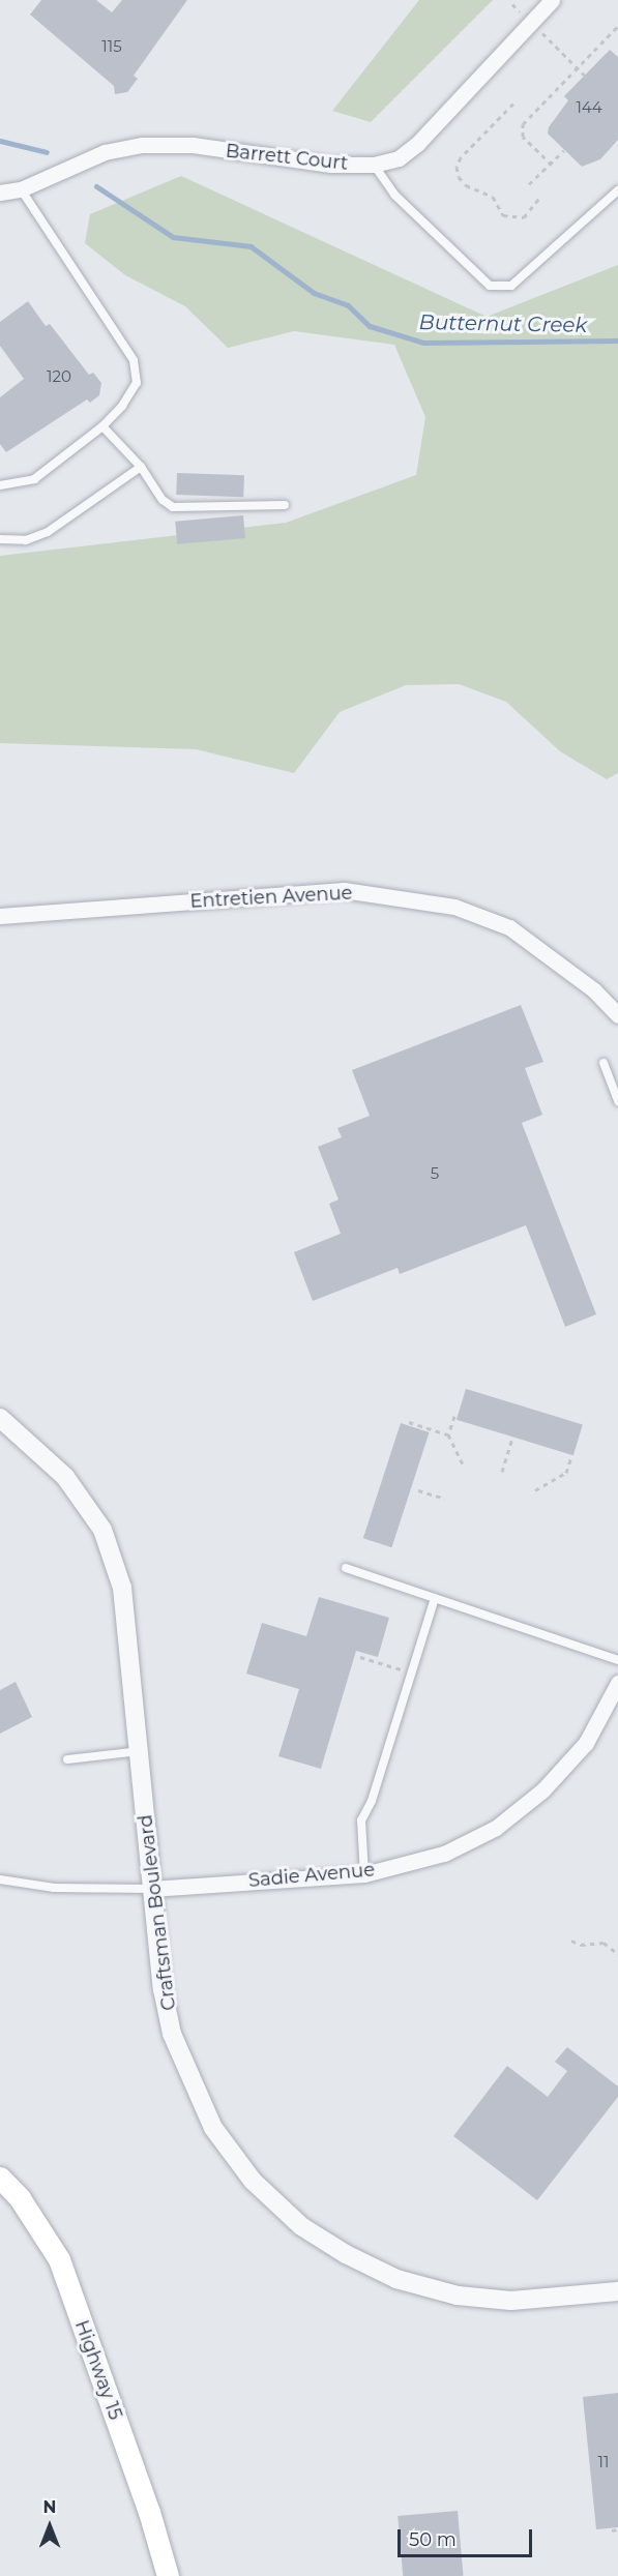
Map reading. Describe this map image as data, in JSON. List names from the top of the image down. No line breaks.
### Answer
{"streets":{"main road":["Highway 15"],"street":["Barrett Court","Entretien Avenue","Sadie Avenue","Craftsman Boulevard"]},"crossings":[["Sadie Avenue","Craftsman Boulevard"]],"water":["Butternut Creek"],"house_numbers":["115","144","120","5","11"],"scale_bar":"50 m","north":"top"}
